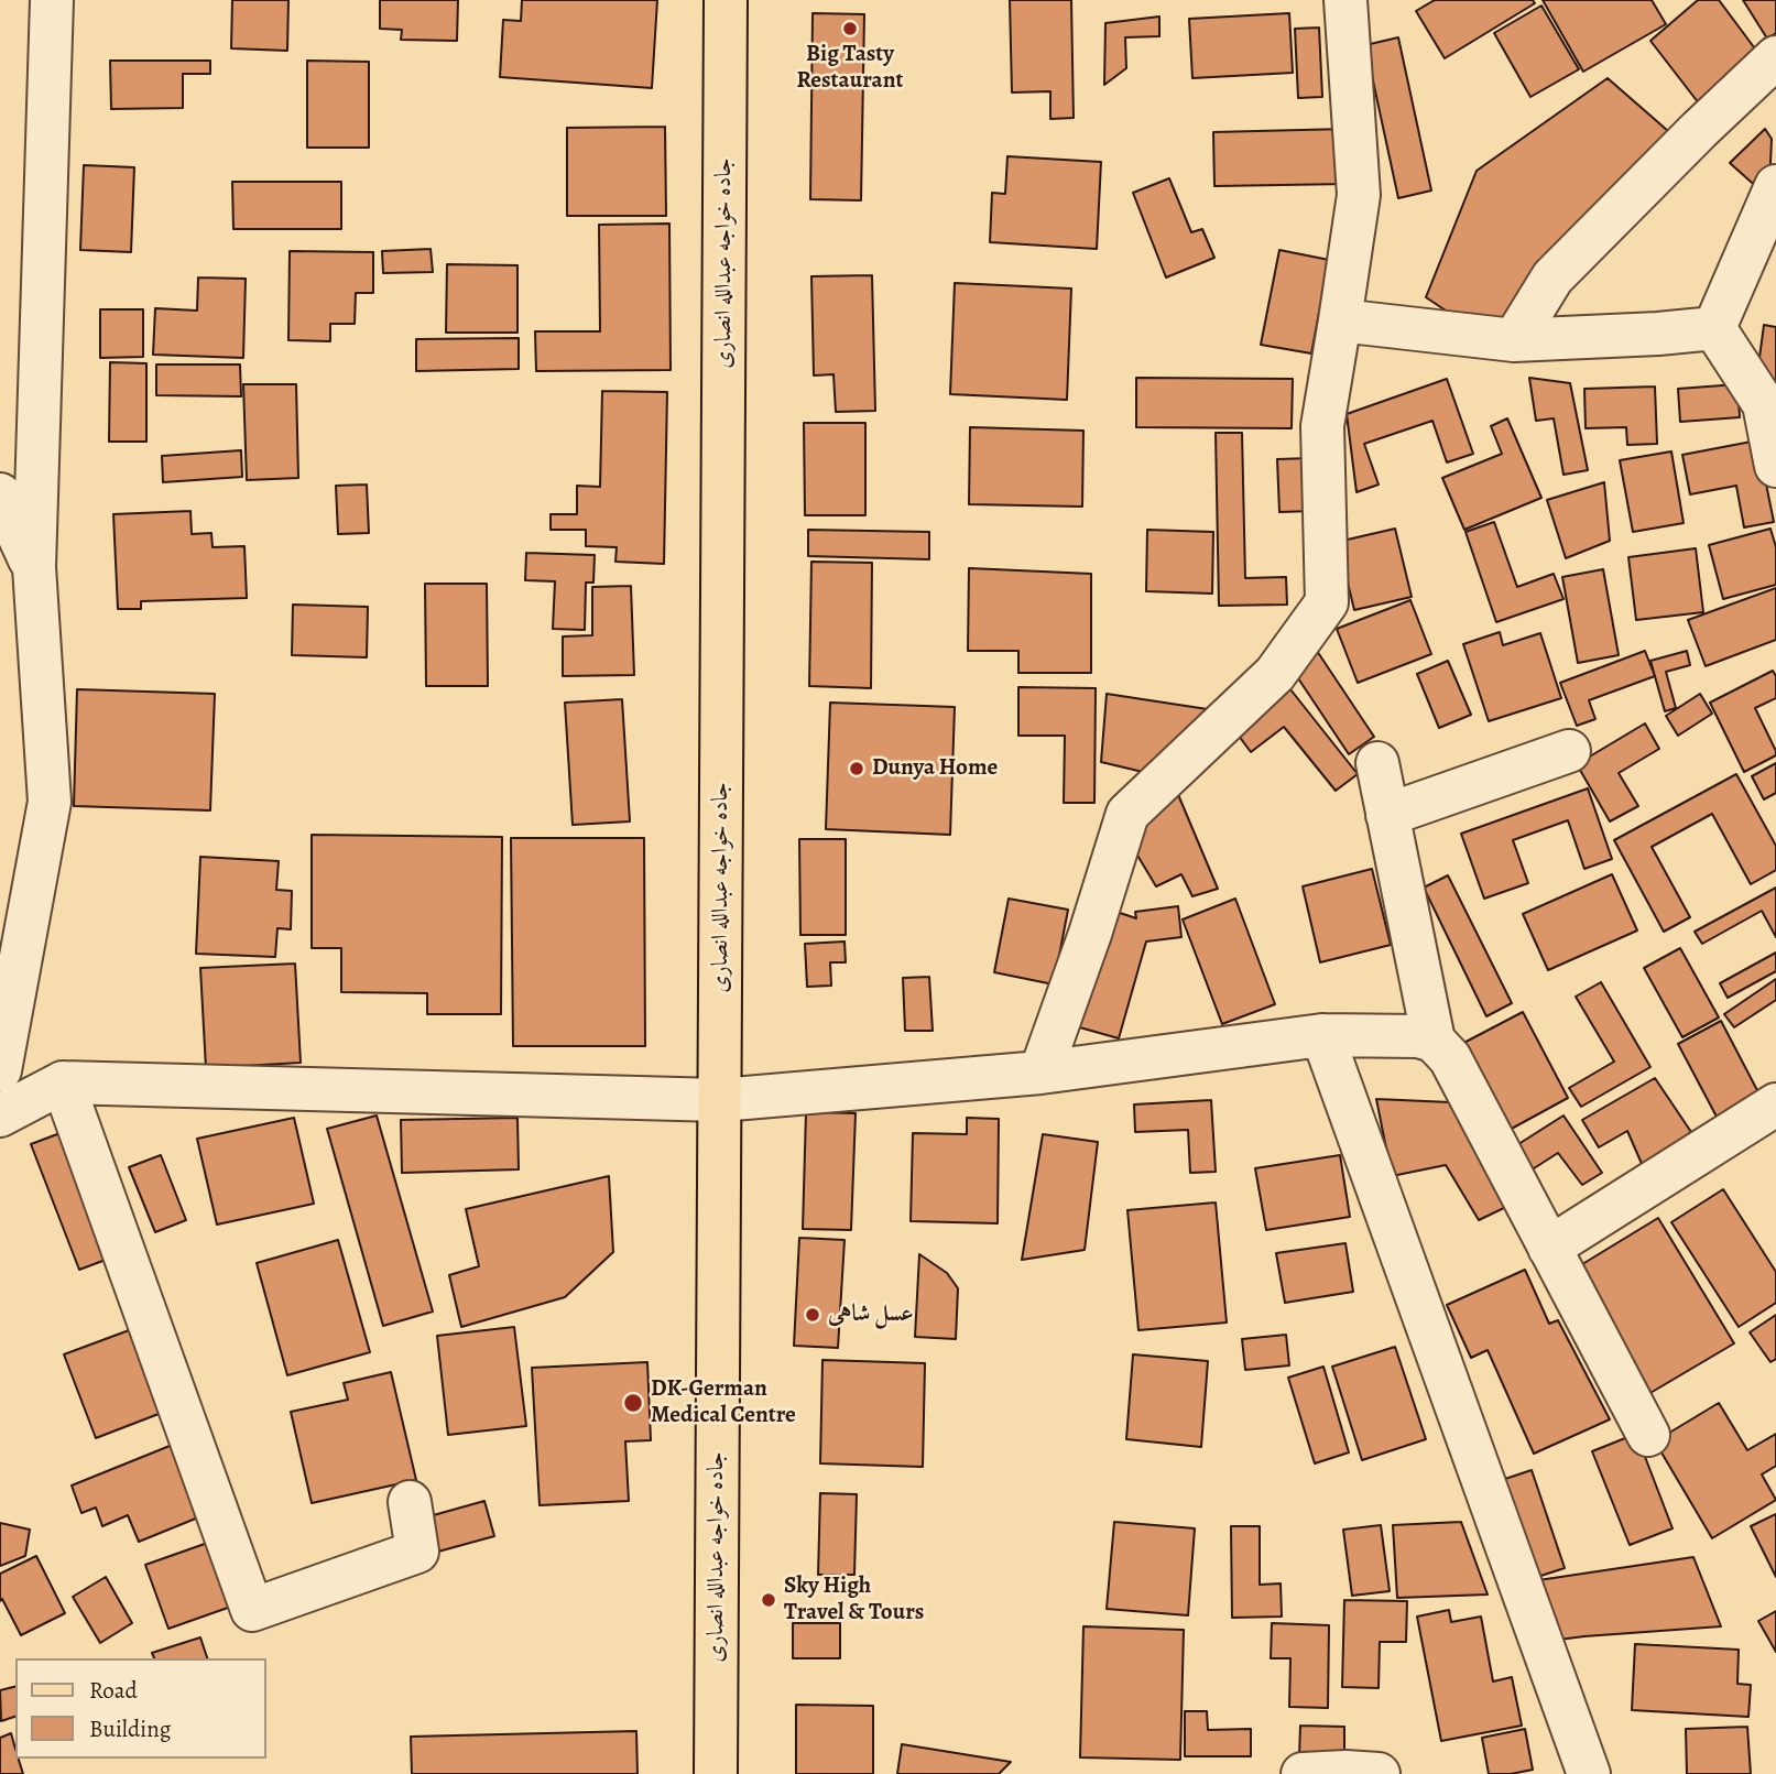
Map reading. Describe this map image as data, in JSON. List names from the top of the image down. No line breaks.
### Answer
{"streets":{"main road":["جاده خواجه عبدالله انصاری"]},"places":["Big Tasty Restaurant","Dunya Home","عسل شاهی","DK-German Medical Centre","Sky High Travel & Tours"],"legend":["Road","Building"]}
